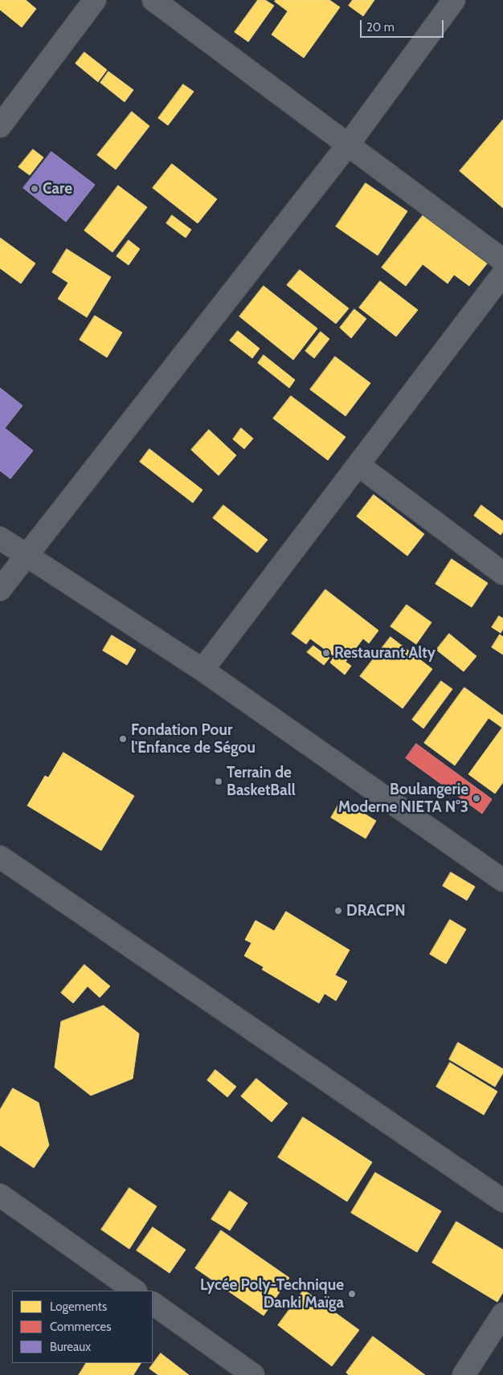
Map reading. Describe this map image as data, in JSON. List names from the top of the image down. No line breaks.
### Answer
{"places":["Care","Restaurant Alty","Fondation Pour l'Enfance de Ségou","Terrain de BasketBall","Boulangerie Moderne NIETA N°3","DRACPN","Lycée Poly-Technique Danki Maïga"],"legend":["Logements","Commerces","Bureaux"],"scale_bar":"20 m"}
